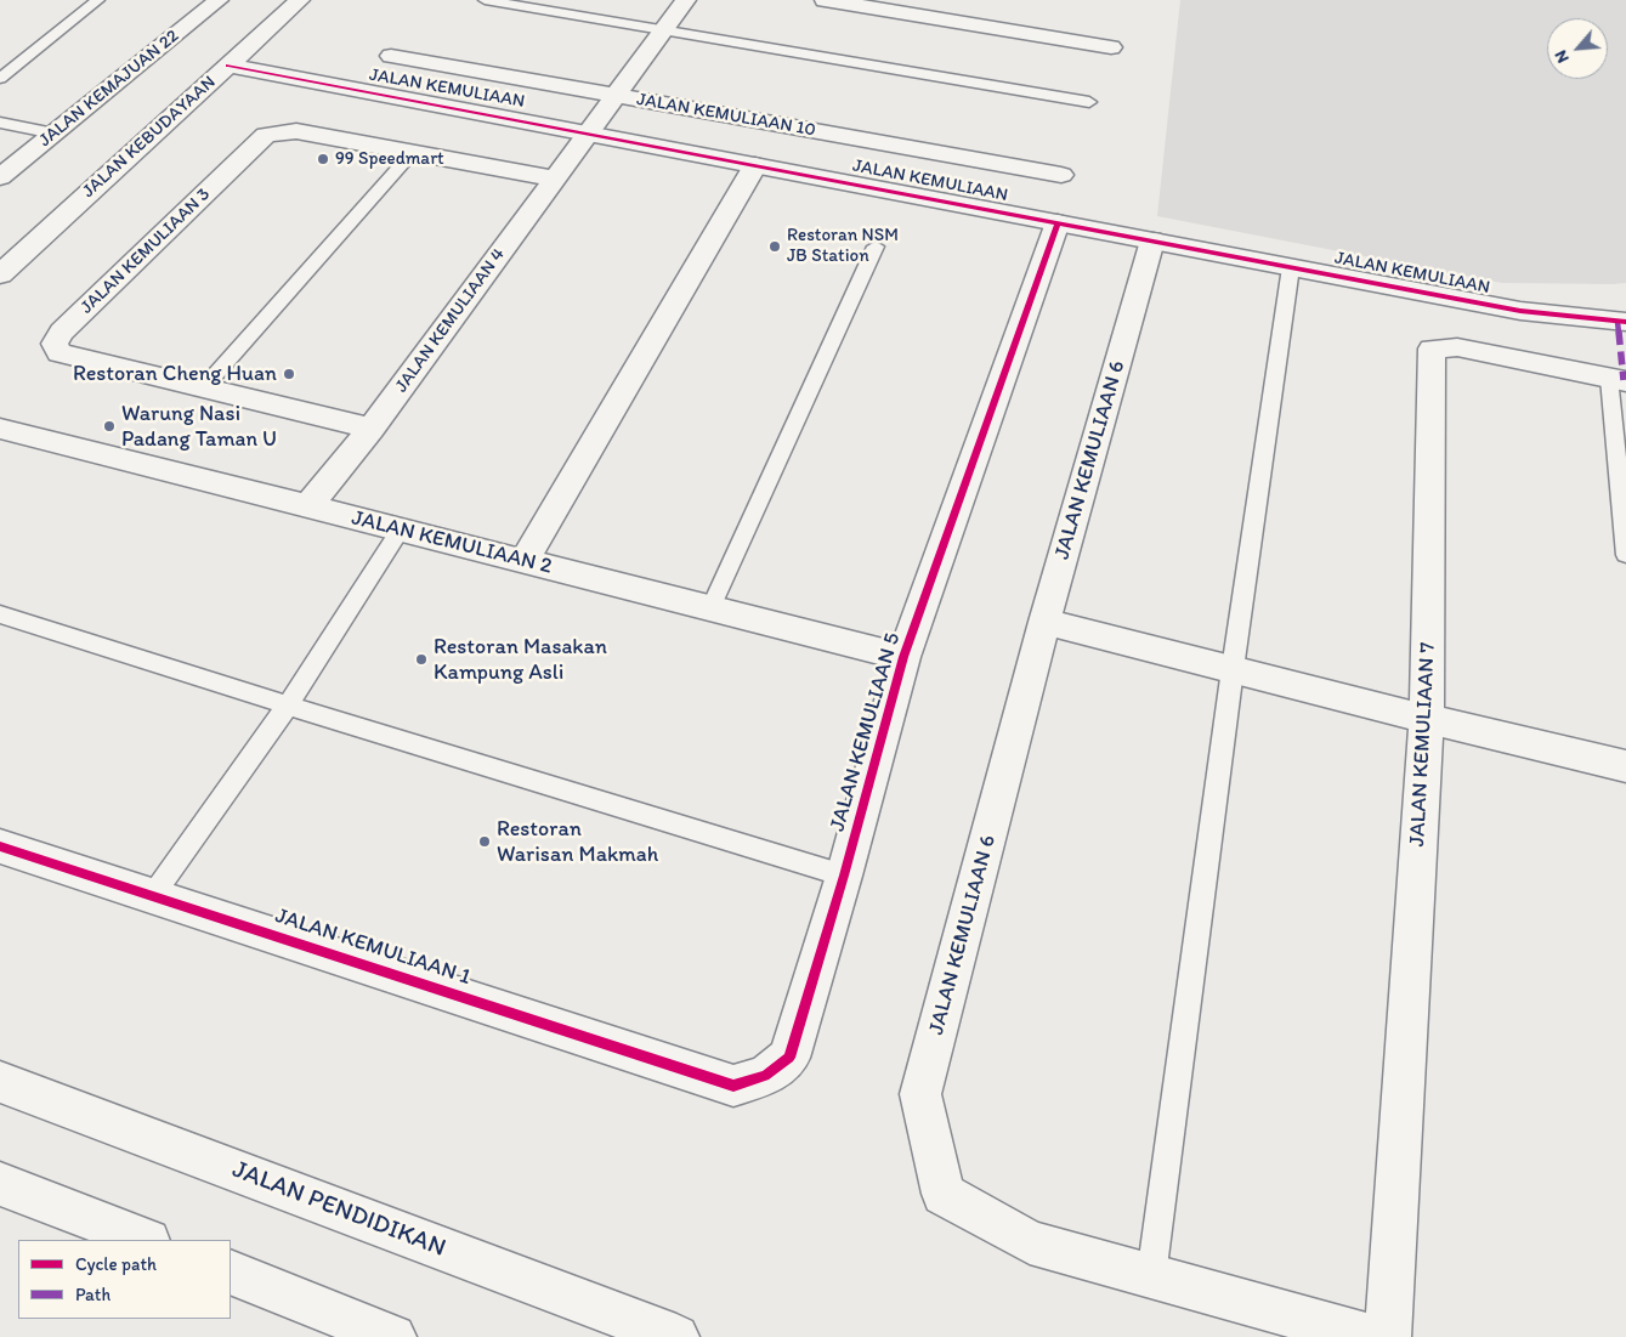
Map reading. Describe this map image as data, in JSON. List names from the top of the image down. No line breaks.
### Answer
{"streets":{"street":["JALAN KEMAJUAN 22","JALAN KEMULIAAN","JALAN KEMULIAAN 10","JALAN KEBUDAYAAN","JALAN KEMULIAAN 3","JALAN KEMULIAAN 4","JALAN KEMULIAAN 6","JALAN KEMULIAAN 2","JALAN KEMULIAAN 5","JALAN KEMULIAAN 7","JALAN KEMULIAAN 1","JALAN PENDIDIKAN"]},"crossings":[["JALAN KEMULIAAN","JALAN KEBUDAYAAN"],["JALAN KEMULIAAN","JALAN KEMULIAAN 4"],["JALAN KEMULIAAN","JALAN KEMULIAAN 6"],["JALAN KEMULIAAN","JALAN KEMULIAAN 5"],["JALAN KEMULIAAN 10","JALAN KEMULIAAN 4"],["JALAN KEMULIAAN 3","JALAN KEMULIAAN 4"],["JALAN KEMULIAAN 4","JALAN KEMULIAAN 2"],["JALAN KEMULIAAN 2","JALAN KEMULIAAN 5"],["JALAN KEMULIAAN 5","JALAN KEMULIAAN 1"]],"places":["99 Speedmart","Restoran NSM JB Station","Restoran Cheng Huan","Warung Nasi Padang Taman U","Restoran Masakan Kampung Asli","Restoran Warisan Makmah"],"legend":["Cycle path","Path"],"north":"bottom left"}
